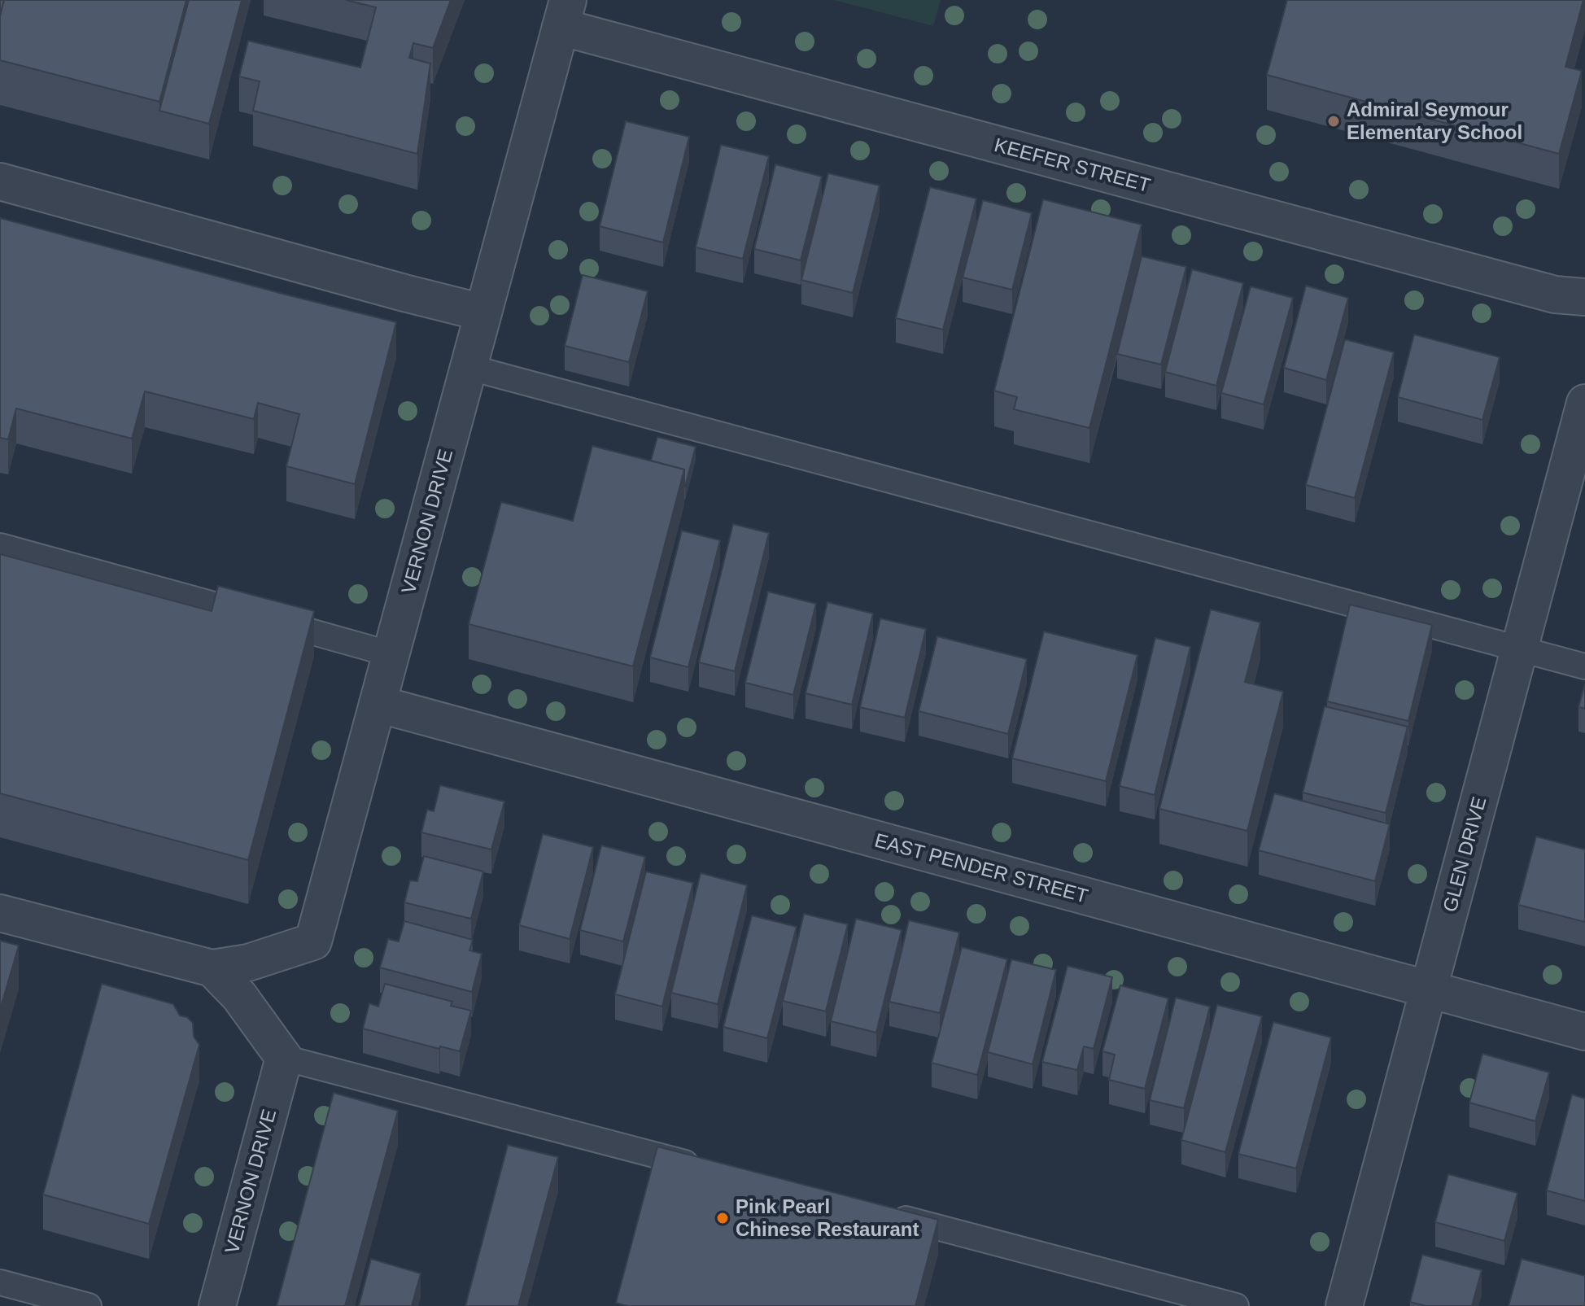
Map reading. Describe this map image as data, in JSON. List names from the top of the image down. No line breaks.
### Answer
{"streets":{"street":["KEEFER STREET","VERNON DRIVE","GLEN DRIVE","EAST PENDER STREET"]},"crossings":[["KEEFER STREET","VERNON DRIVE"],["VERNON DRIVE","EAST PENDER STREET"],["GLEN DRIVE","EAST PENDER STREET"]],"places":["Admiral Seymour Elementary School","Pink Pearl Chinese Restaurant"]}
